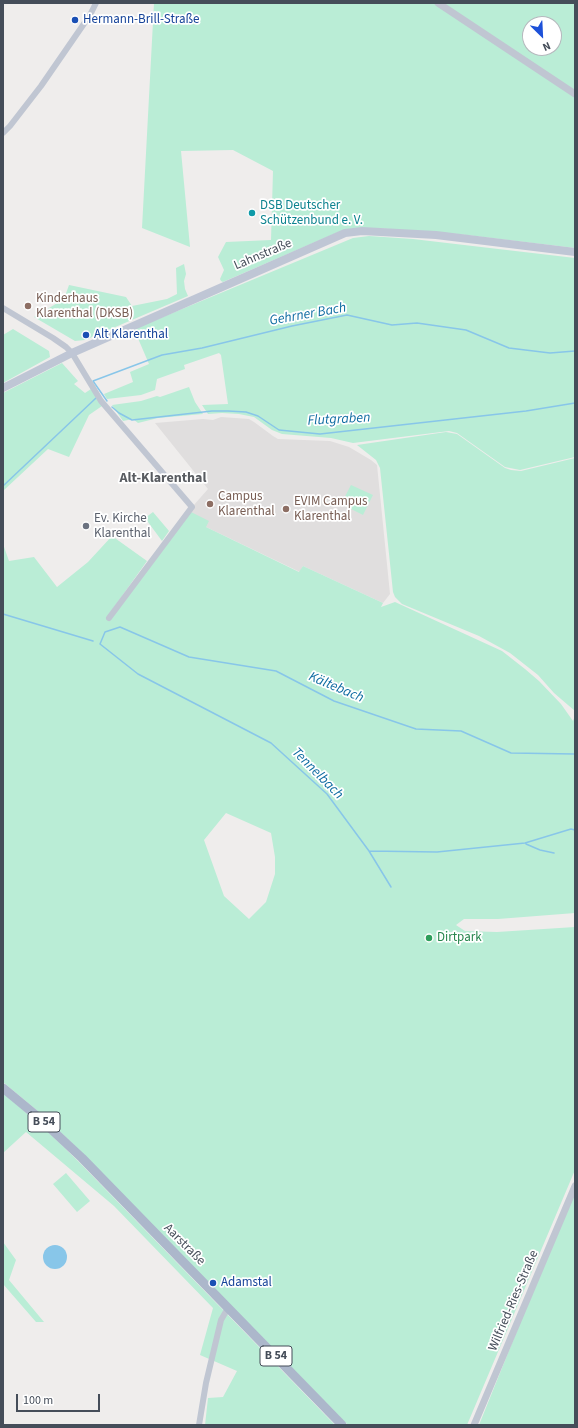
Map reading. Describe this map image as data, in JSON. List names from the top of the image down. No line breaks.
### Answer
{"streets":{"main road":["Lahnstraße","B 54","Aarstraße"],"street":["Wilfried-Ries-Straße"]},"districts":["Alt-Klarenthal"],"water":["Gehrner Bach","Flutgraben","Kältebach","Tennelbach"],"places":["Hermann-Brill-Straße","DSB Deutscher Schützenbund e. V.","Kinderhaus Klarenthal (DKSB)","Alt Klarenthal","Campus Klarenthal","EVIM Campus Klarenthal","Ev. Kirche Klarenthal","Dirtpark","Adamstal"],"scale_bar":"100 m","north":"bottom right"}
